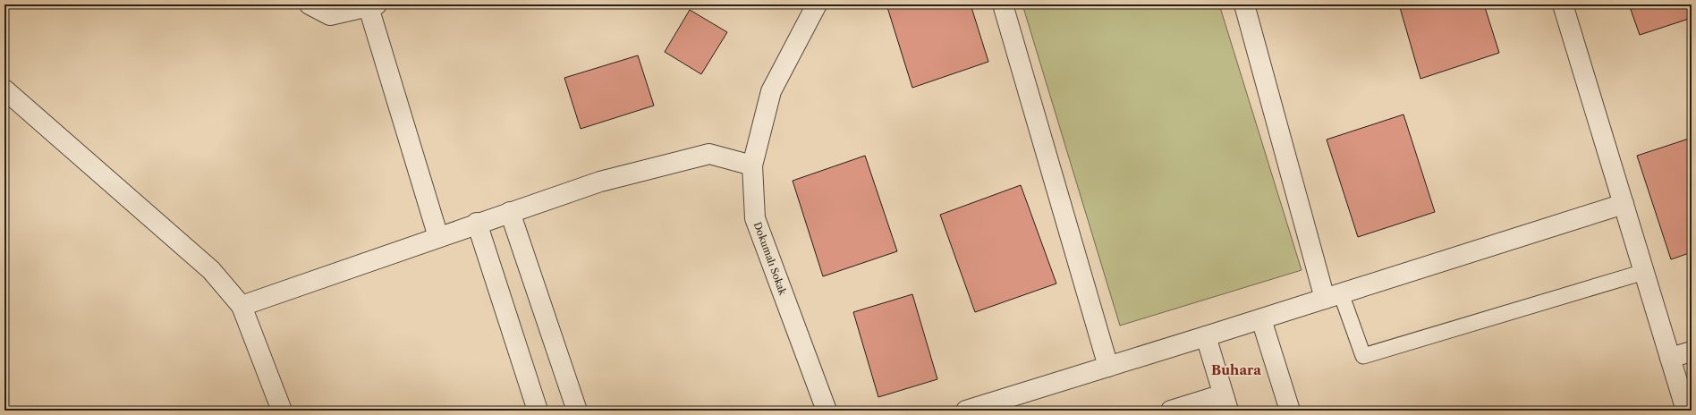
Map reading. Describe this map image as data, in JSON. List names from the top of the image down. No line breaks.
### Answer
{"streets":{"street":["Dokumalı Sokak"]},"districts":["Buhara"]}
